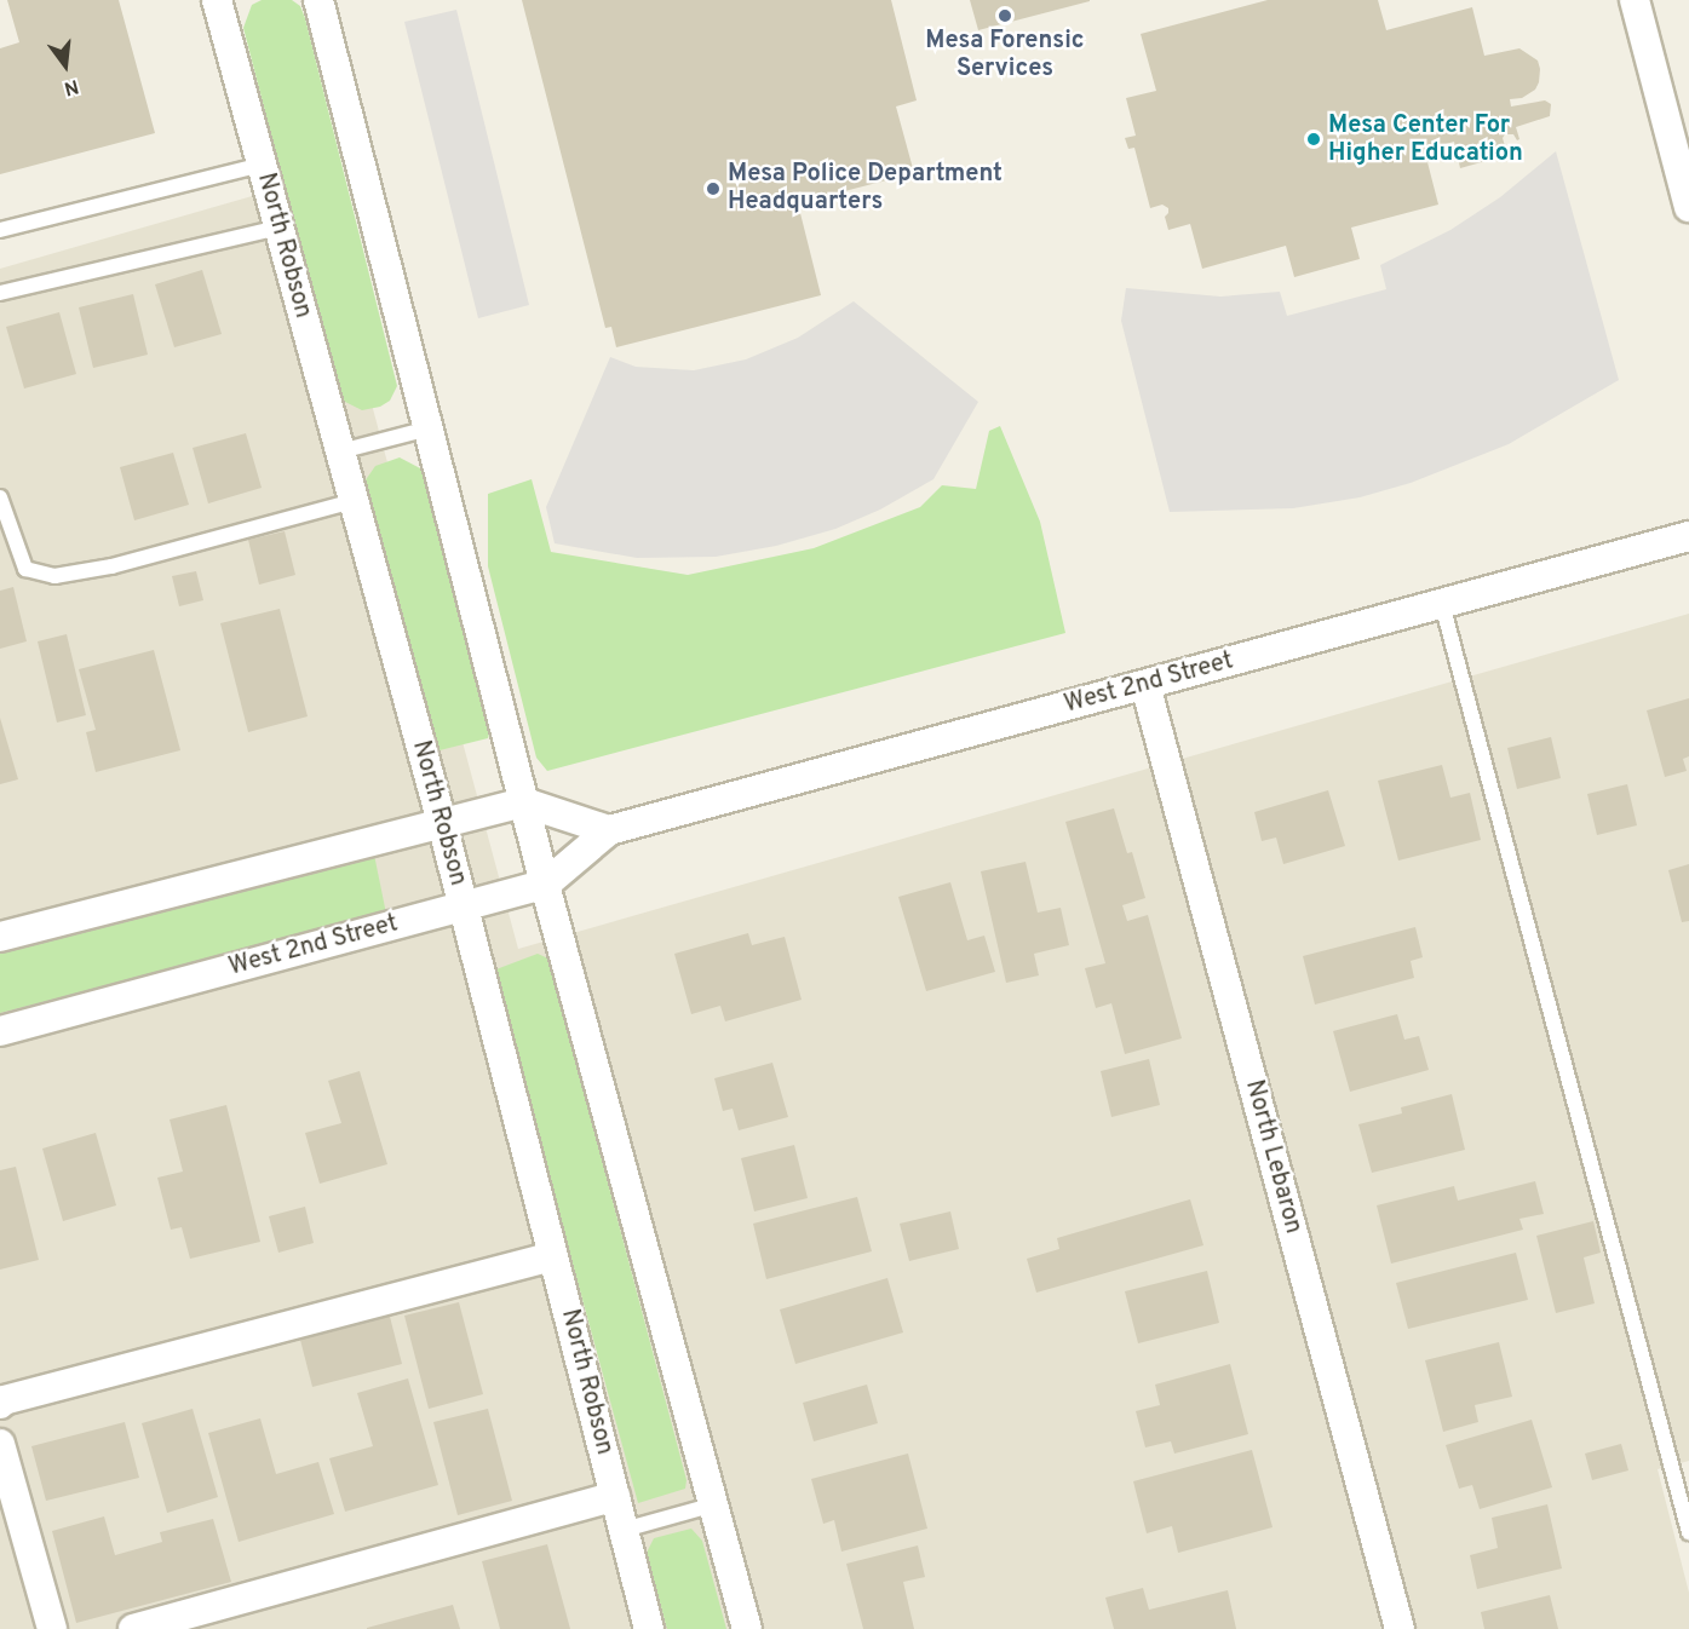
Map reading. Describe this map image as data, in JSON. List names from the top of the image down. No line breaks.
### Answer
{"streets":{"street":["North Robson","West 2nd Street","North Lebaron"]},"crossings":[["North Robson","West 2nd Street"],["West 2nd Street","North Lebaron"]],"places":["Mesa Forensic Services","Mesa Center For Higher Education","Mesa Police Department Headquarters"],"north":"bottom"}
